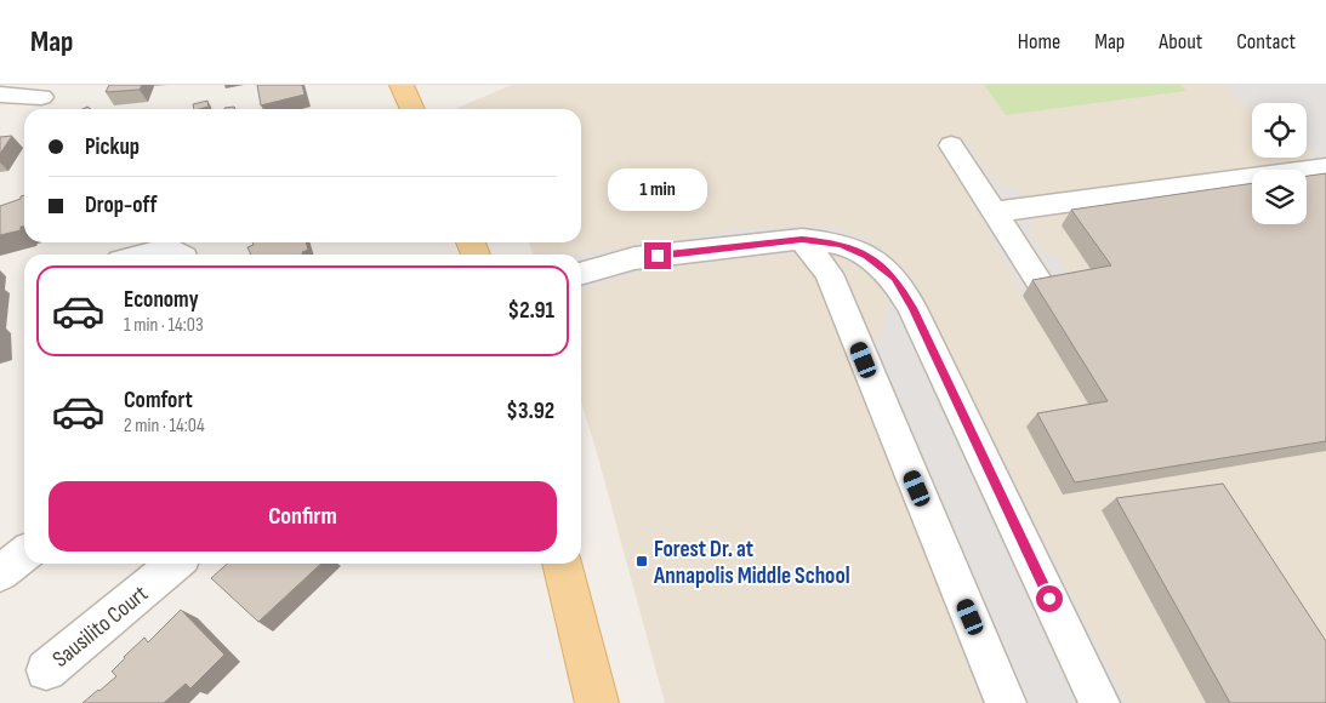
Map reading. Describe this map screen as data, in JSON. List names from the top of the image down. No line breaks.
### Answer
{"streets":{"street":["Sausilito Court"]},"places":{"transit":["Forest Dr. at Annapolis Middle School"]},"page":{"header":"Map","nav":["Home","Map","About","Contact"],"banner":["Pickup","Drop-off"],"bubble":"1 min","list":[{"name":"Economy","note":"1 min · 14:03","value":"$2.91"},{"name":"Comfort","note":"2 min · 14:04","value":"$3.92"}],"buttons":"Confirm"}}
